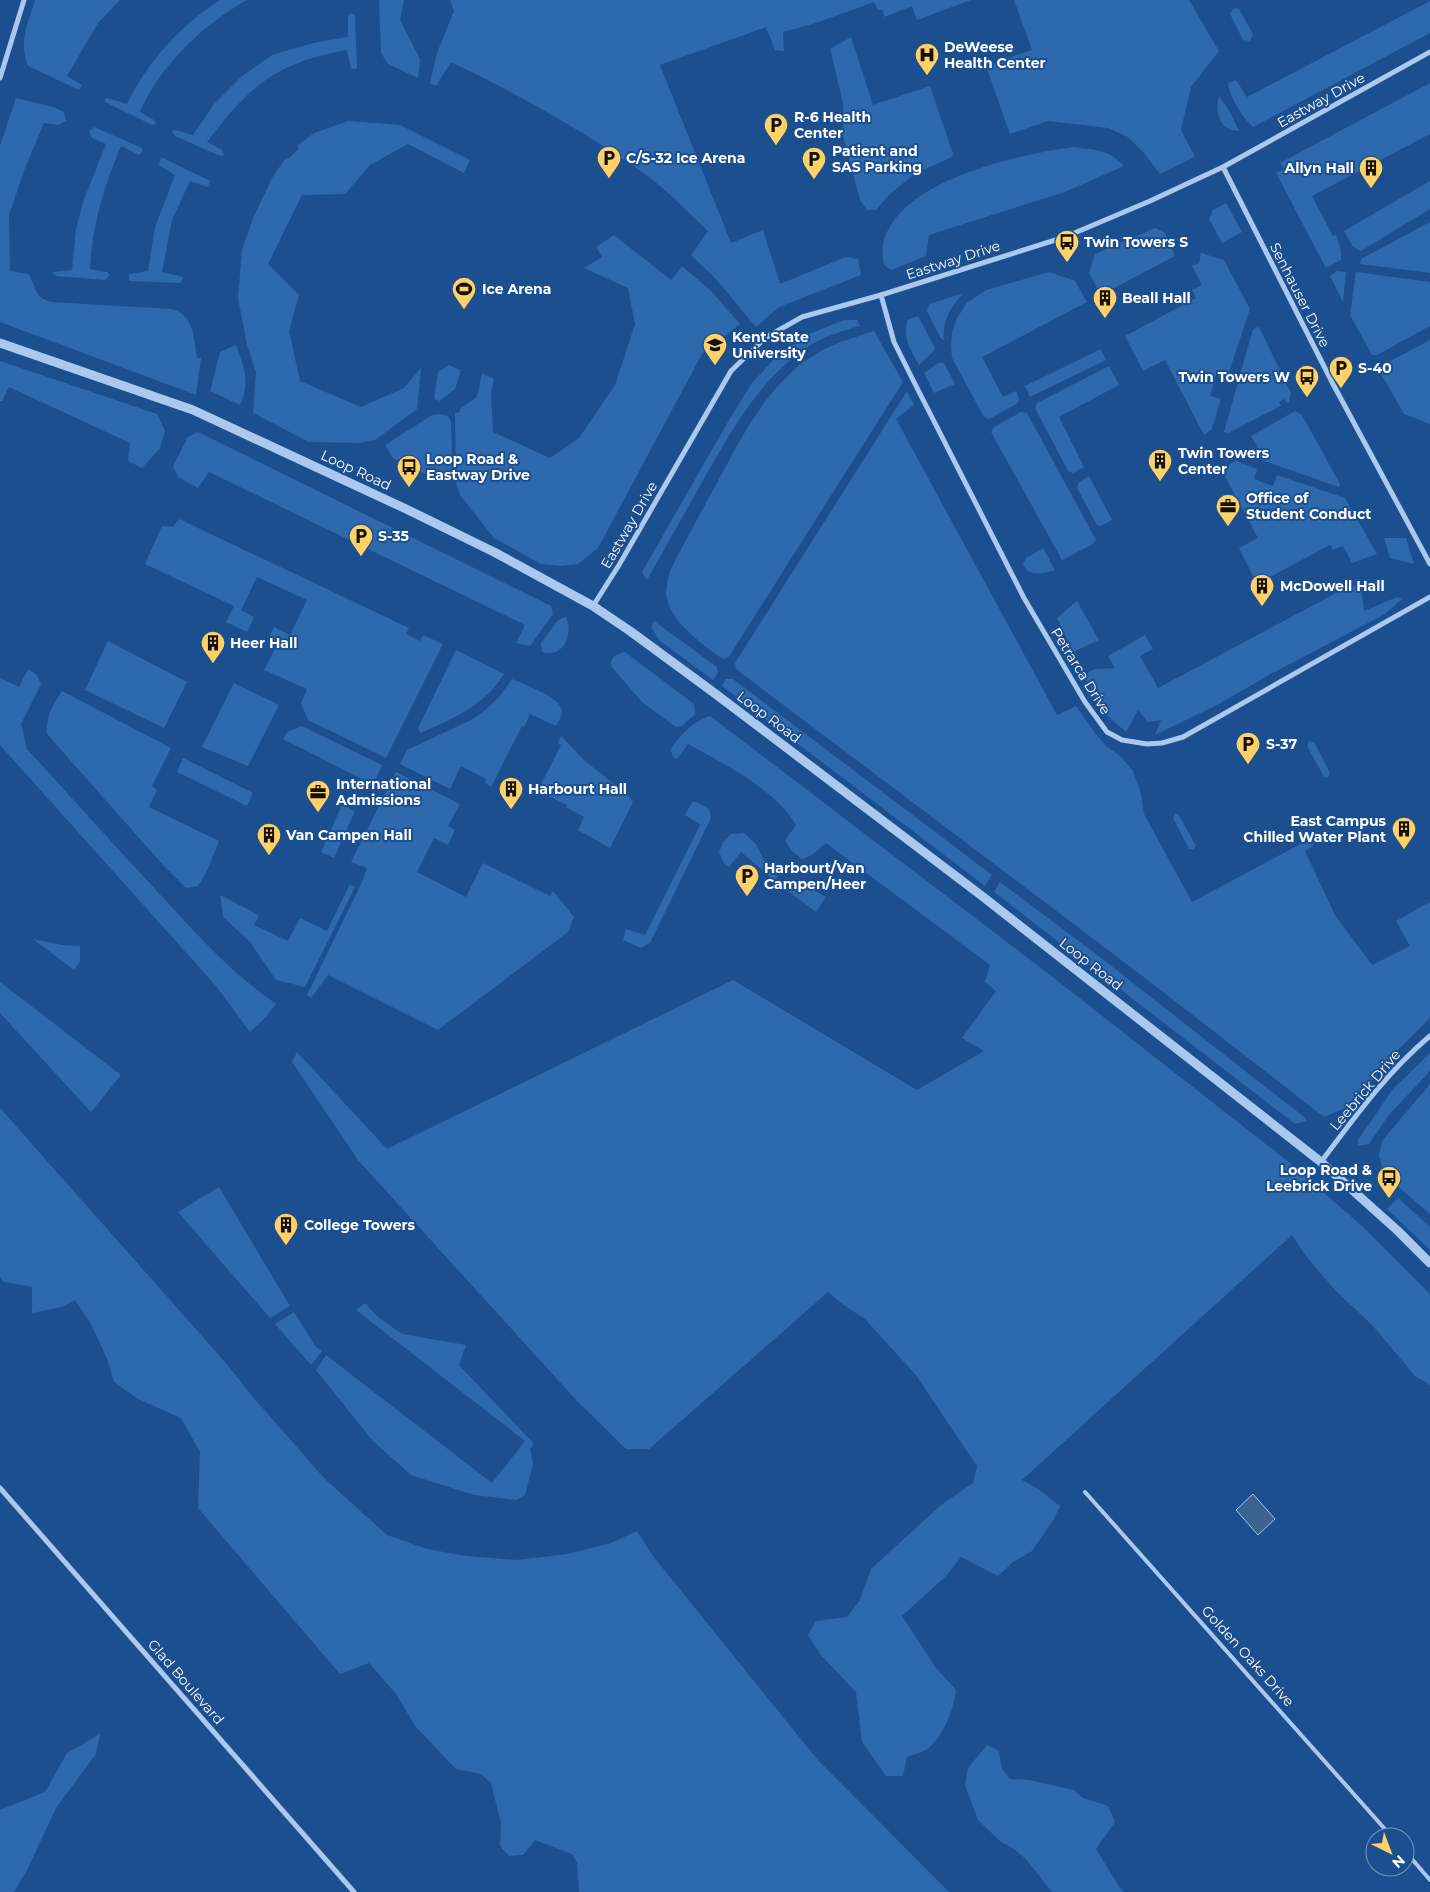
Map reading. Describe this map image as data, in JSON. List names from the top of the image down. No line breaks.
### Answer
{"streets":{"street":["Eastway Drive","Senhauser Drive","Loop Road","Petrarca Drive","Leebrick Drive","Glad Boulevard"],"lane":["Golden Oaks Drive"]},"crossings":[["Eastway Drive","Senhauser Drive"],["Eastway Drive","Loop Road"],["Eastway Drive","Petrarca Drive"],["Loop Road","Leebrick Drive"]],"places":{"hospital":["DeWeese Health Center"],"parking":["R-6 Health Center","C/S-32 Ice Arena","Patient and SAS Parking","S-40","S-35","S-37","Harbourt/Van Campen/Heer"],"building":["Allyn Hall","Beall Hall","Twin Towers Center","McDowell Hall","Heer Hall","Harbourt Hall","East Campus Chilled Water Plant","Van Campen Hall","College Towers"],"bus stop":["Twin Towers S","Twin Towers W","Loop Road & Eastway Drive","Loop Road & Leebrick Drive"],"sports":["Ice Arena"],"school or university":["Kent State University"],"office":["Office of Student Conduct","International Admissions"]},"north":"bottom right"}
